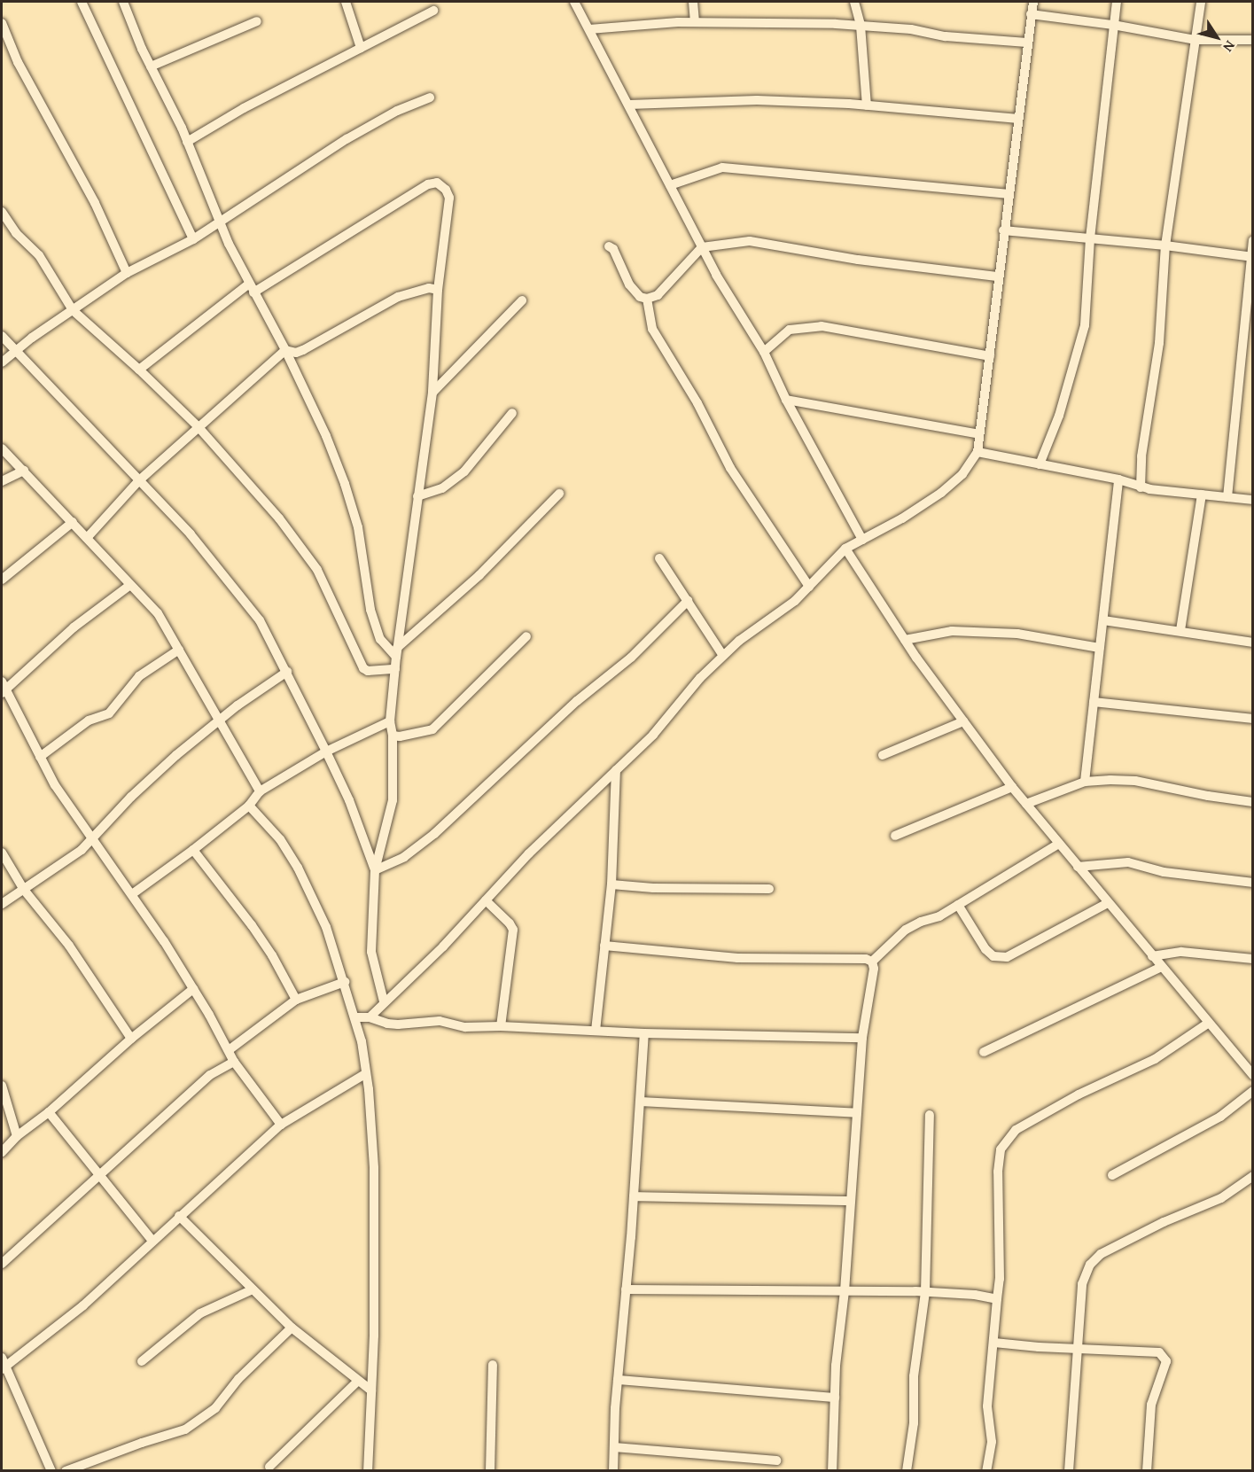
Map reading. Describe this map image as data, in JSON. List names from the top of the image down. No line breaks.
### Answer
{"north":"bottom right"}
